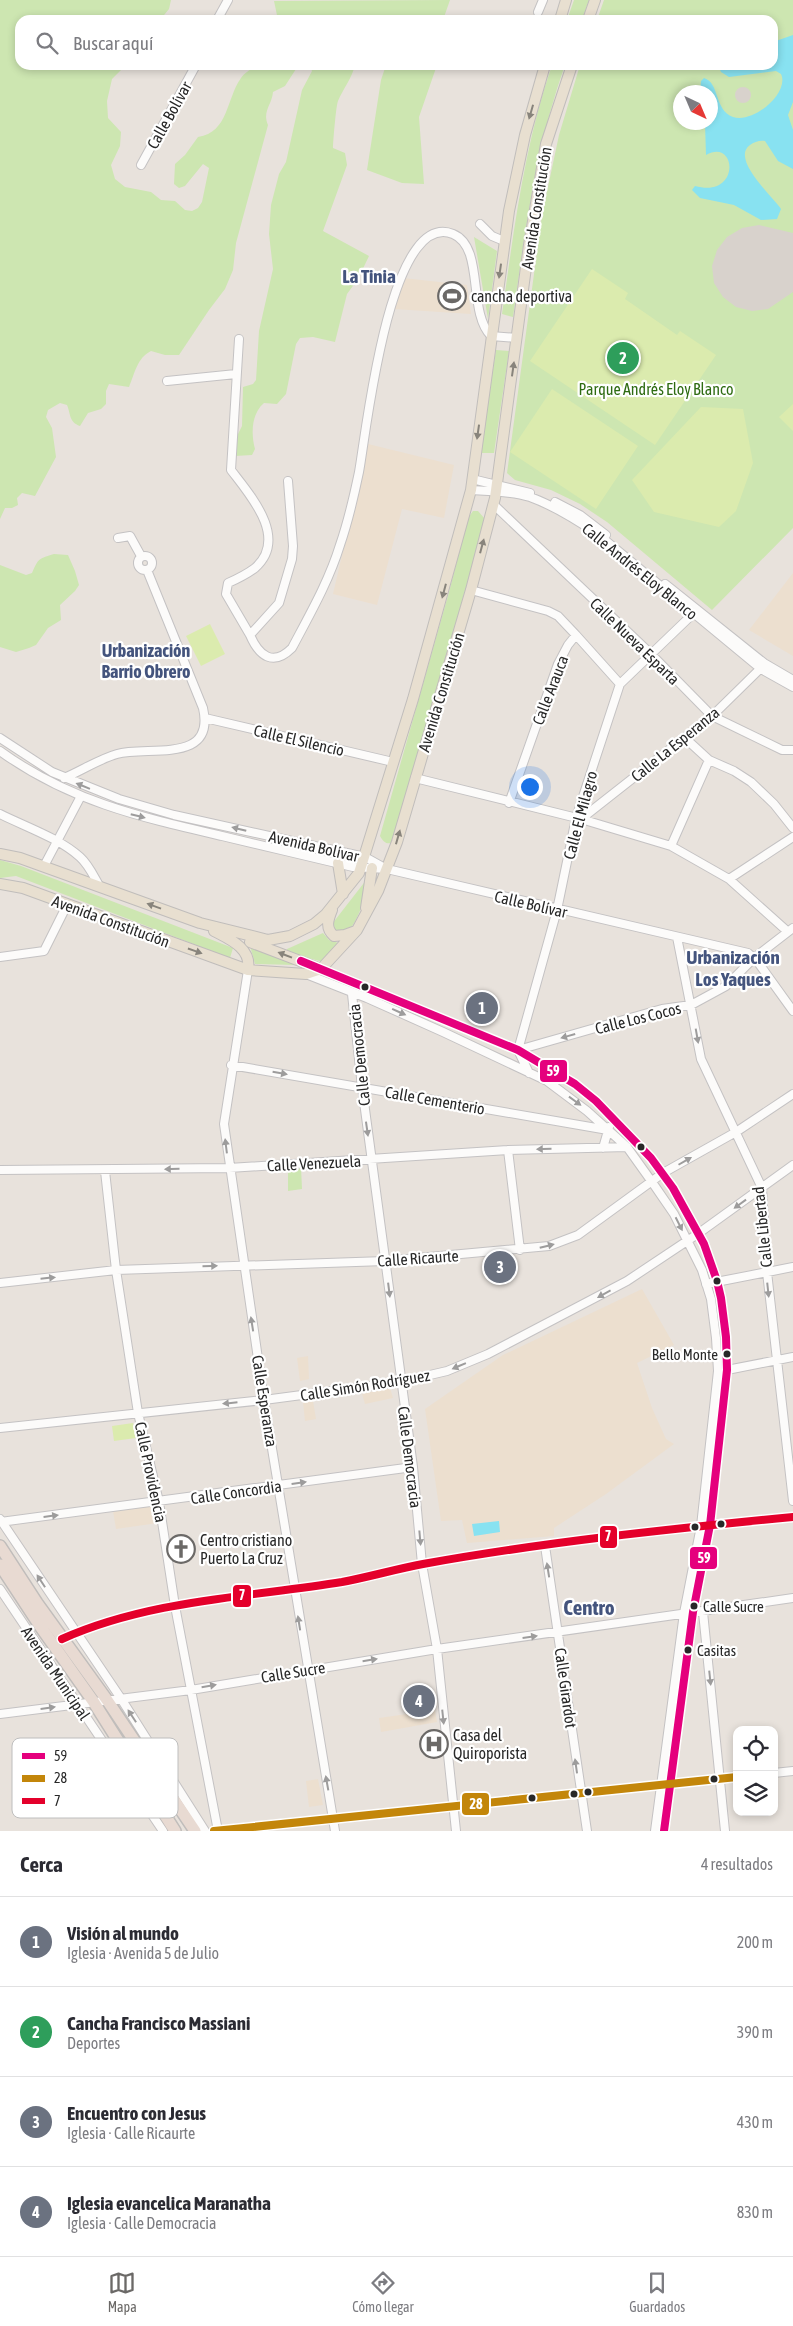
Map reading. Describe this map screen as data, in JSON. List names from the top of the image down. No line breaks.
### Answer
{"streets":{"highway":["Avenida Municipal"],"main road":["Avenida Constitución"],"street":["Calle Bolívar","Calle Andrés Eloy Blanco","Calle Nueva Esparta","Calle Arauca","Calle El Silencio","Calle La Esperanza","Calle El Milagro","Avenida Bolívar","Calle Los Cocos","Calle Democracia","Calle Cementerio","Calle Venezuela","Calle Libertad","Calle Ricaurte","Calle Simón Rodríguez","Calle Esperanza","Calle Providencia","Calle Concordia","Calle Sucre","Calle Girardot"]},"crossings":[["Calle Bolívar","Avenida Constitución"],["Calle Bolívar","Calle El Milagro"],["Calle Bolívar","Avenida Bolívar"],["Calle Bolívar","Calle Los Cocos"],["Calle Bolívar","Calle Libertad"],["Avenida Constitución","Calle Andrés Eloy Blanco"],["Avenida Constitución","Calle Nueva Esparta"],["Avenida Constitución","Calle Arauca"],["Avenida Constitución","Calle El Silencio"],["Avenida Constitución","Avenida Bolívar"],["Avenida Constitución","Calle Esperanza"],["Calle Andrés Eloy Blanco","Calle La Esperanza"],["Calle Nueva Esparta","Calle La Esperanza"],["Calle La Esperanza","Calle El Milagro"],["Calle El Milagro","Calle Los Cocos"],["Calle Los Cocos","Calle Libertad"],["Calle Democracia","Calle Cementerio"],["Calle Democracia","Calle Venezuela"],["Calle Democracia","Calle Ricaurte"],["Calle Democracia","Calle Simón Rodríguez"],["Calle Democracia","Calle Concordia"],["Calle Democracia","Calle Sucre"],["Calle Cementerio","Calle Esperanza"],["Calle Venezuela","Calle Esperanza"],["Calle Venezuela","Calle Providencia"],["Calle Libertad","Calle Ricaurte"],["Calle Libertad","Calle Simón Rodríguez"],["Calle Ricaurte","Calle Esperanza"],["Calle Ricaurte","Calle Providencia"],["Calle Simón Rodríguez","Calle Esperanza"],["Calle Simón Rodríguez","Calle Providencia"],["Calle Esperanza","Calle Concordia"],["Calle Esperanza","Calle Sucre"],["Calle Providencia","Calle Concordia"],["Calle Providencia","Calle Sucre"],["Calle Sucre","Avenida Municipal"],["Calle Sucre","Calle Girardot"]],"one_way":["Calle Los Cocos","Calle Democracia","Calle Ricaurte","Calle Simón Rodríguez","Calle Esperanza","Calle Concordia","Calle Sucre","Calle Girardot"],"districts":["La Tinia","Urbanización Barrio Obrero","Urbanización Los Yaques","Centro"],"parks":["Parque Andrés Eloy Blanco"],"places":{"sports":["cancha deportiva"],"other":["Bello Monte","Calle Sucre","Casitas"],"church":["Centro cristiano Puerto La Cruz"],"hospital":["Casa del Quiroporista"]},"lines":["transit line 59","transit line 7","transit line 28"],"legend":["59","28","7"],"north":"bottom right","page":{"search":"Buscar aquí","pins":["2","1","3","4"],"heading":["Cerca","4 resultados"],"list":[{"mark":"1","name":"Visión al mundo","note":"Iglesia · Avenida 5 de Julio","value":"200 m"},{"mark":"2","name":"Cancha Francisco Massiani","note":"Deportes","value":"390 m"},{"mark":"3","name":"Encuentro con Jesus","note":"Iglesia · Calle Ricaurte","value":"430 m"},{"mark":"4","name":"Iglesia evancelica Maranatha","note":"Iglesia · Calle Democracia","value":"830 m"}],"nav":["Mapa","Cómo llegar","Guardados"]}}
